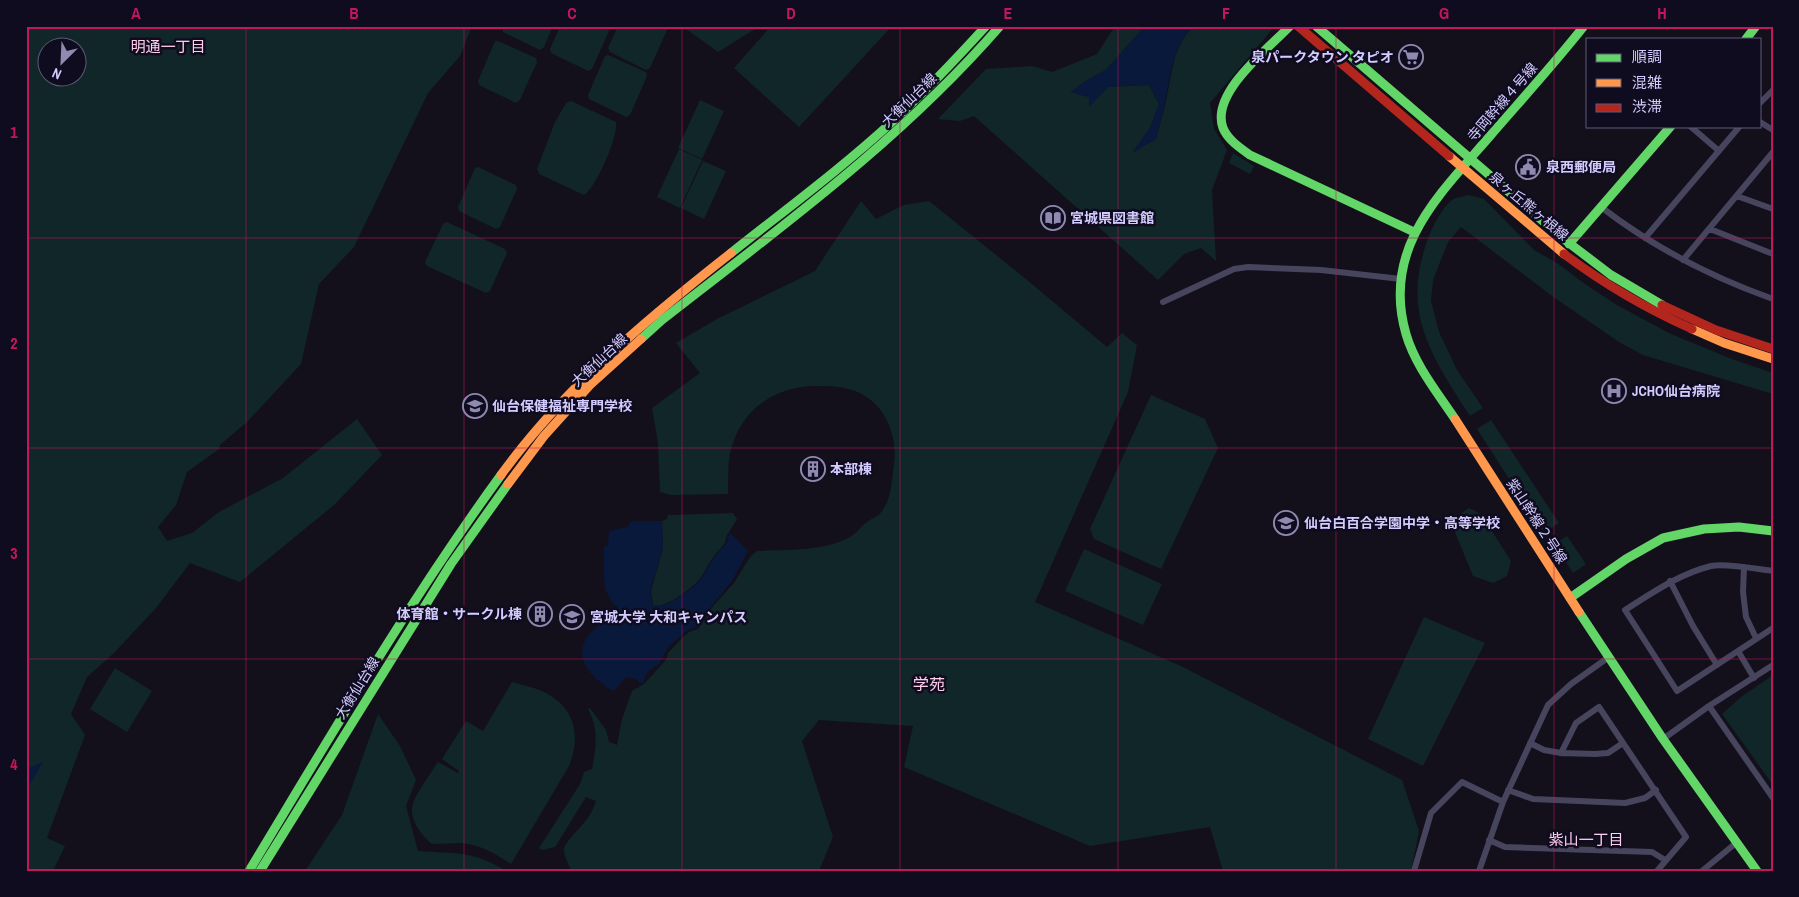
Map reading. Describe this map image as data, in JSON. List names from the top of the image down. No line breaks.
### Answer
{"streets":{"main road":["大衡仙台線","寺岡幹線４号線","泉ヶ丘熊ヶ根線","紫山幹線２号線"]},"crossings":[["寺岡幹線４号線","泉ヶ丘熊ヶ根線"],["寺岡幹線４号線","紫山幹線２号線"],["泉ヶ丘熊ヶ根線","紫山幹線２号線"]],"districts":["明通一丁目","学苑","紫山一丁目"],"places":{"supermarket":["泉パークタウン タピオ"],"public building":["泉西郵便局"],"library":["宮城県図書館"],"hospital":["JCHO仙台病院"],"school or university":["仙台保健福祉専門学校","仙台白百合学園中学・高等学校","宮城大学 大和キャンパス"],"building":["本部棟","体育館・サークル棟"]},"legend":["順調","混雑","渋滞"],"north":"bottom left","grid":{"columns":["A","B","C","D","E","F","G","H"],"rows":["1","2","3","4"]}}
